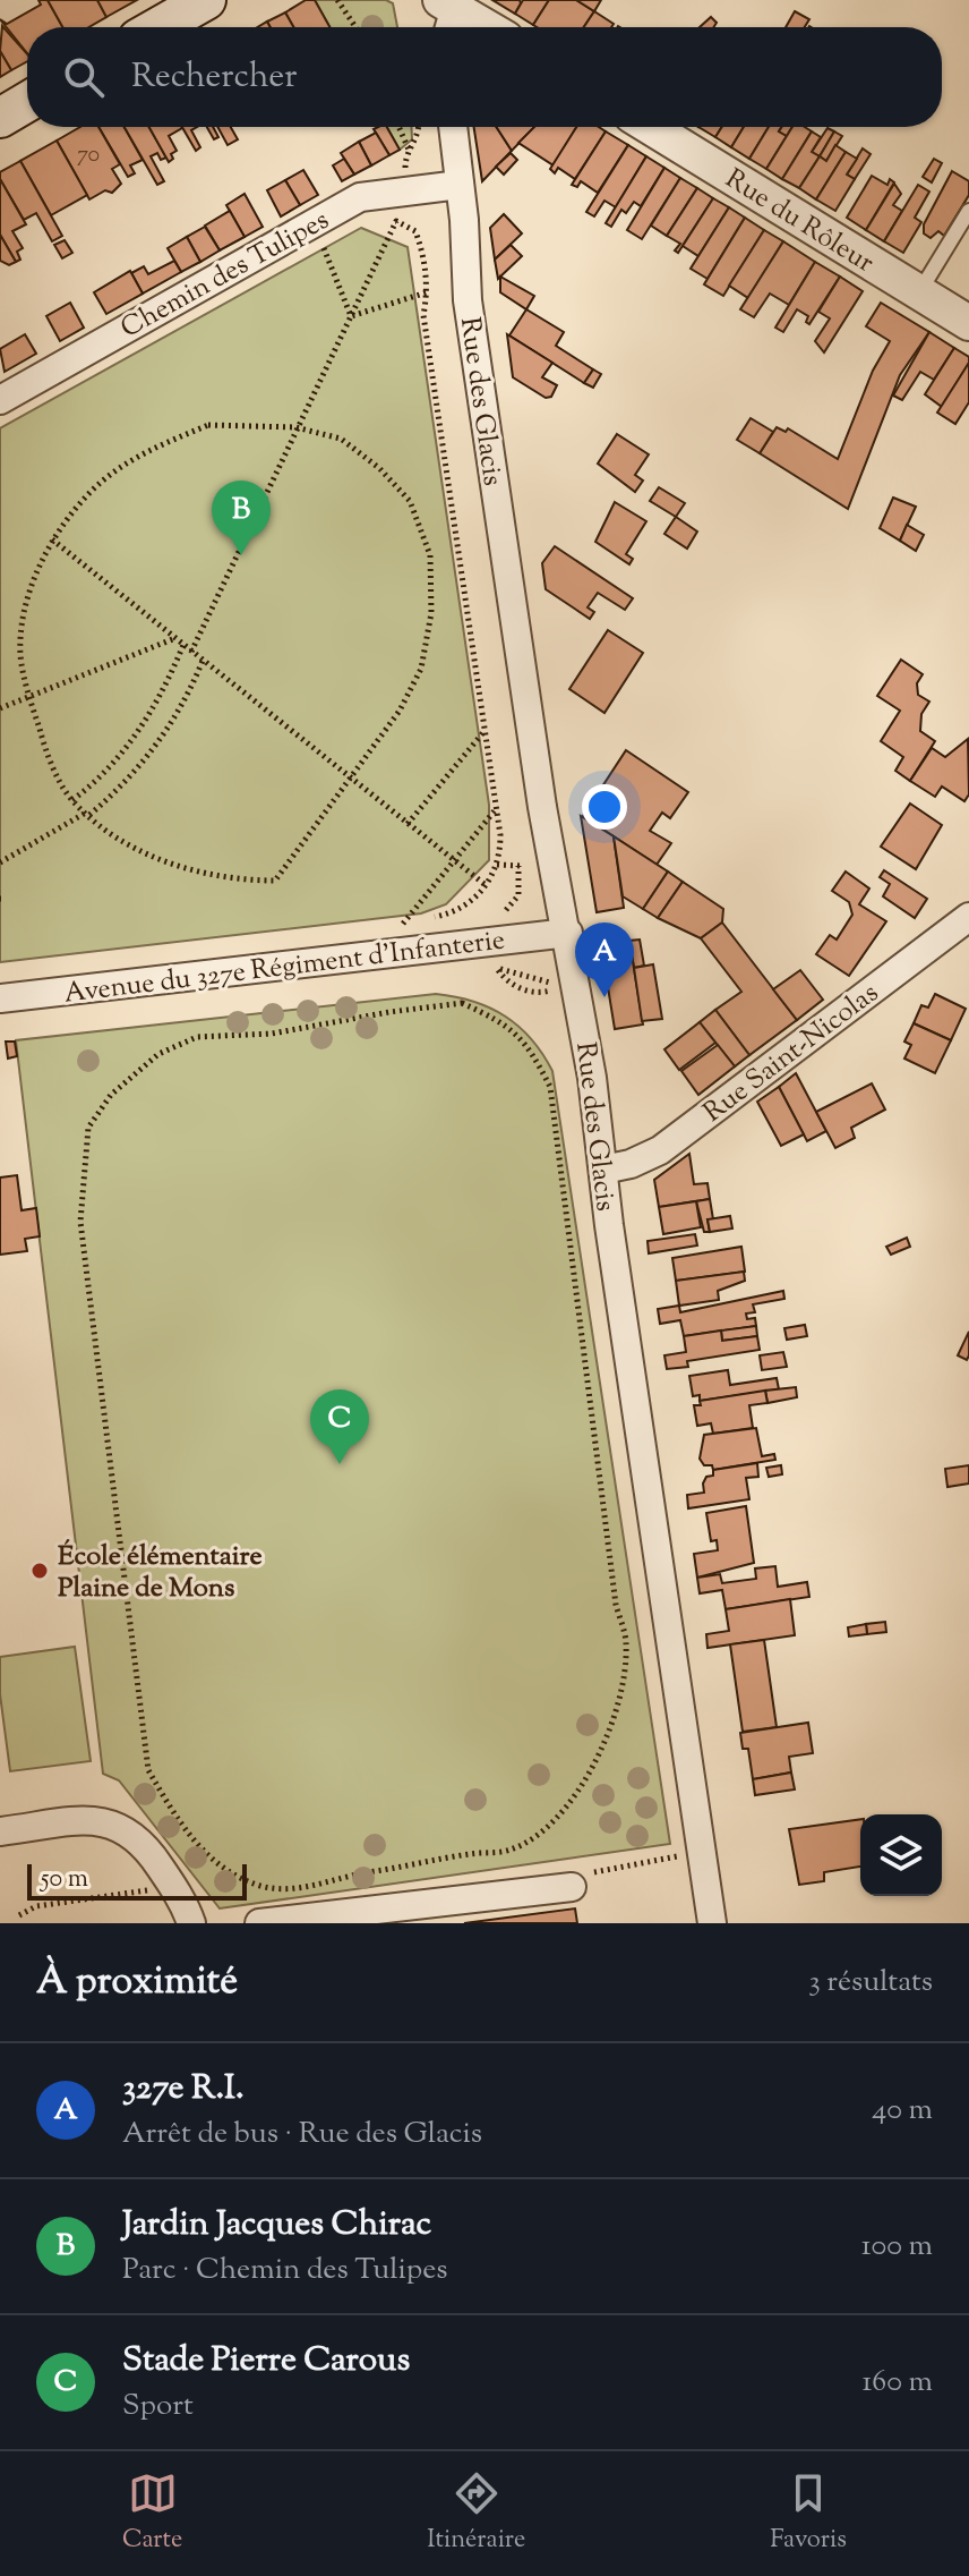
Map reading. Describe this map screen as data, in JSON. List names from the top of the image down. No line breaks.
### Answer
{"streets":{"street":["Rue du Rôleur","Chemin des Tulipes","Rue des Glacis","Avenue du 327e Régiment d'Infanterie","Rue Saint-Nicolas"]},"crossings":[["Chemin des Tulipes","Rue des Glacis"],["Rue des Glacis","Avenue du 327e Régiment d'Infanterie"],["Rue des Glacis","Rue Saint-Nicolas"]],"places":["École élémentaire Plaine de Mons"],"house_numbers":["70"],"scale_bar":"50 m","page":{"search":"Rechercher","pins":["B","A","C"],"scale":"50 m","heading":["À proximité","3 résultats"],"list":[{"mark":"A","name":"327e R.I.","note":"Arrêt de bus · Rue des Glacis","value":"40 m"},{"mark":"B","name":"Jardin Jacques Chirac","note":"Parc · Chemin des Tulipes","value":"100 m"},{"mark":"C","name":"Stade Pierre Carous","note":"Sport","value":"160 m"}],"nav":["Carte","Itinéraire","Favoris"]}}
